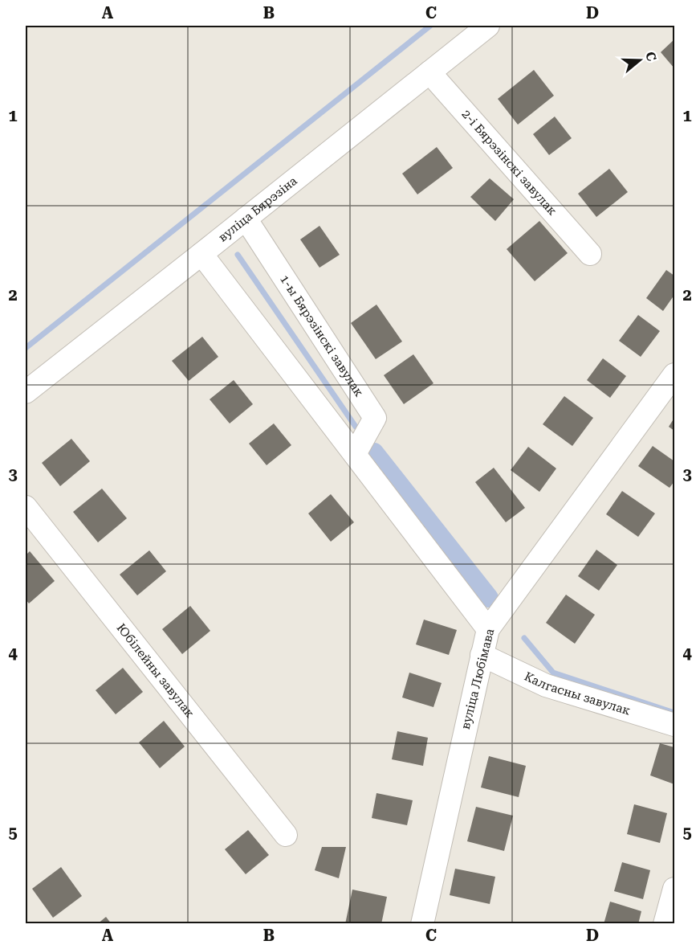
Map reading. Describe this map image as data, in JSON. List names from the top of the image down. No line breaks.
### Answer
{"streets":{"street":["2-і Бярэзінскі завулак","вуліца Бярэзіна","1-ы Бярэзінскі завулак","Юбілейны завулак","вуліца Любімава","Калгасны завулак"]},"crossings":[["2-і Бярэзінскі завулак","вуліца Бярэзіна"],["вуліца Бярэзіна","1-ы Бярэзінскі завулак"],["вуліца Любімава","Калгасны завулак"]],"north":"right","grid":{"columns":["A","B","C","D"],"rows":["1","2","3","4","5"]}}
